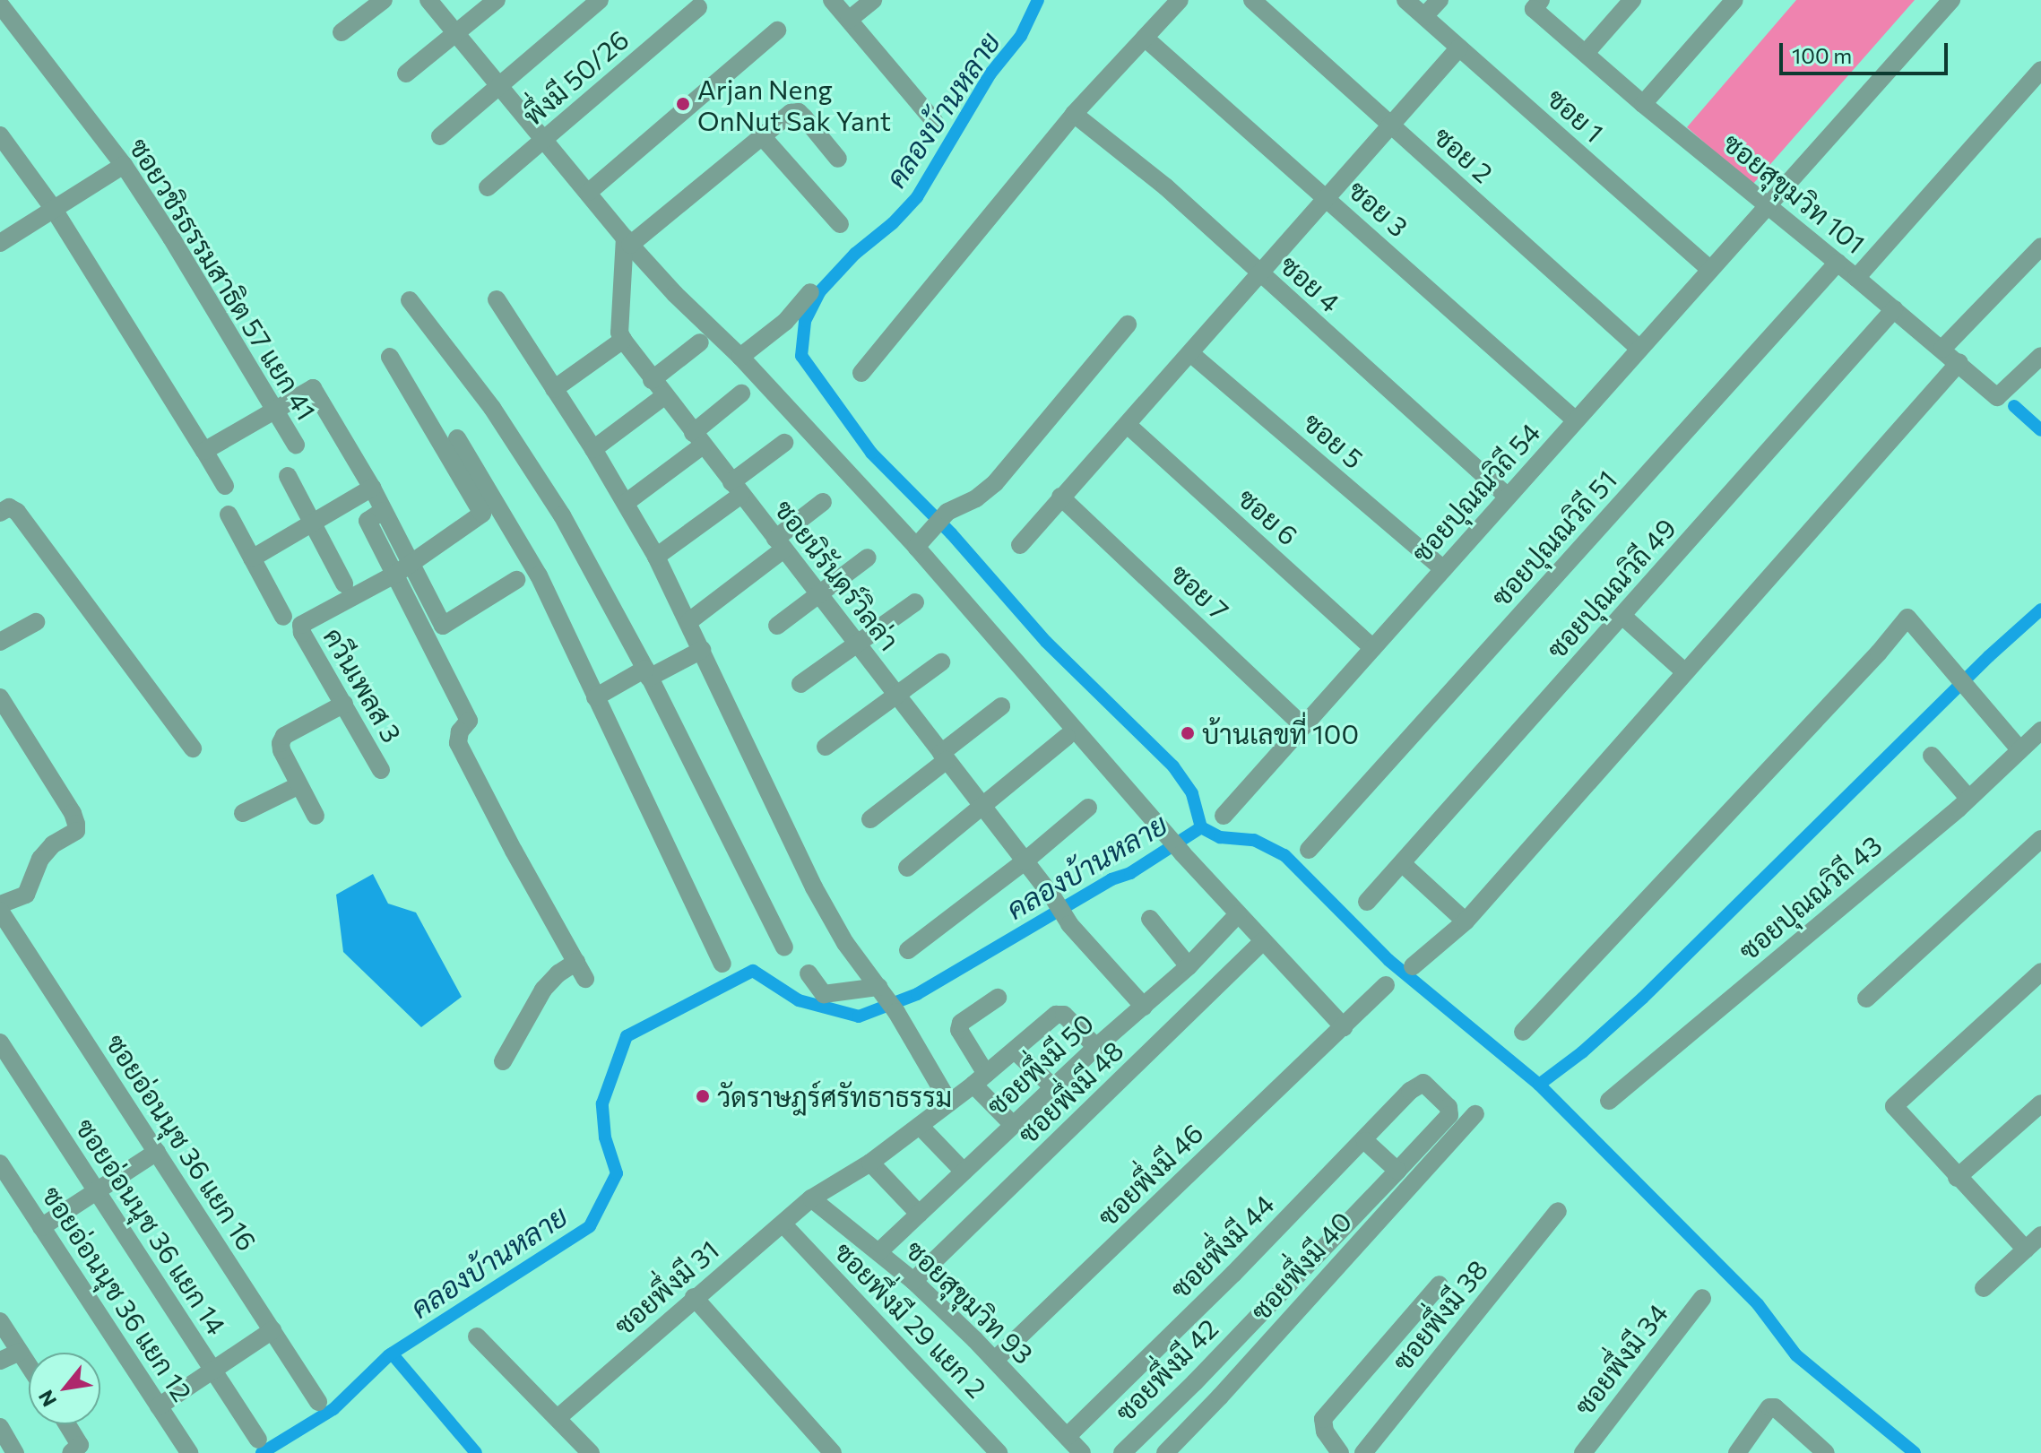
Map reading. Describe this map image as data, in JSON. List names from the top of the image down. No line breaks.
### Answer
{"streets":{"street":["พึ่งมี 50/26","ซอย 1","ซอย 2","ซอยสุขุมวิท 101","ซอย 3","ซอยวชิรธรรมสาธิต 57 แยก 41","ซอย 4","ซอย 5","ซอยปุณณวิถี 54","ซอย 6","ซอยปุณณวิถี 51","ซอยนิรันดร์วิลล่า","ซอยปุณณวิถี 49","ซอย 7","ควีนเพลส 3","ซอยปุณณวิถี 43","ซอยพึ่งมี 50","ซอยพึ่งมี 48","ซอยอ่อนนุช 36 แยก 16","ซอยพึ่งมี 46","ซอยอ่อนนุช 36 แยก 14","ซอยพึ่งมี 44","ซอยพึ่งมี 40","ซอยพึ่งมี 31","ซอยอ่อนนุช 36 แยก 12","ซอยสุขุมวิท 93","ซอยพึ่งมี 38","ซอยพึ่งมี 29 แยก 2","ซอยพึ่งมี 34","ซอยพึ่งมี 42"]},"crossings":[["ซอย 1","ซอยปุณณวิถี 54"],["ซอย 2","ซอยปุณณวิถี 54"],["ซอยสุขุมวิท 101","ซอยปุณณวิถี 54"],["ซอยสุขุมวิท 101","ซอยปุณณวิถี 51"],["ซอย 3","ซอยปุณณวิถี 54"],["ซอย 4","ซอยปุณณวิถี 54"],["ซอย 5","ซอยปุณณวิถี 54"],["ซอยปุณณวิถี 54","ซอย 6"],["ซอยปุณณวิถี 54","ซอย 7"],["ซอยนิรันดร์วิลล่า","ซอยพึ่งมี 50"],["ซอยพึ่งมี 50","ซอยพึ่งมี 31"],["ซอยพึ่งมี 50","ซอยสุขุมวิท 93"],["ซอยพึ่งมี 48","ซอยสุขุมวิท 93"],["ซอยพึ่งมี 46","ซอยสุขุมวิท 93"],["ซอยพึ่งมี 44","ซอยสุขุมวิท 93"],["ซอยพึ่งมี 44","ซอยพึ่งมี 42"],["ซอยพึ่งมี 31","ซอยสุขุมวิท 93"],["ซอยพึ่งมี 31","ซอยพึ่งมี 29 แยก 2"]],"water":["คลองบ้านหลาย"],"places":["Arjan Neng OnNut Sak Yant","บ้านเลขที่ 100","วัดราษฎร์ศรัทธาธรรม"],"scale_bar":"100 m","north":"bottom left"}
